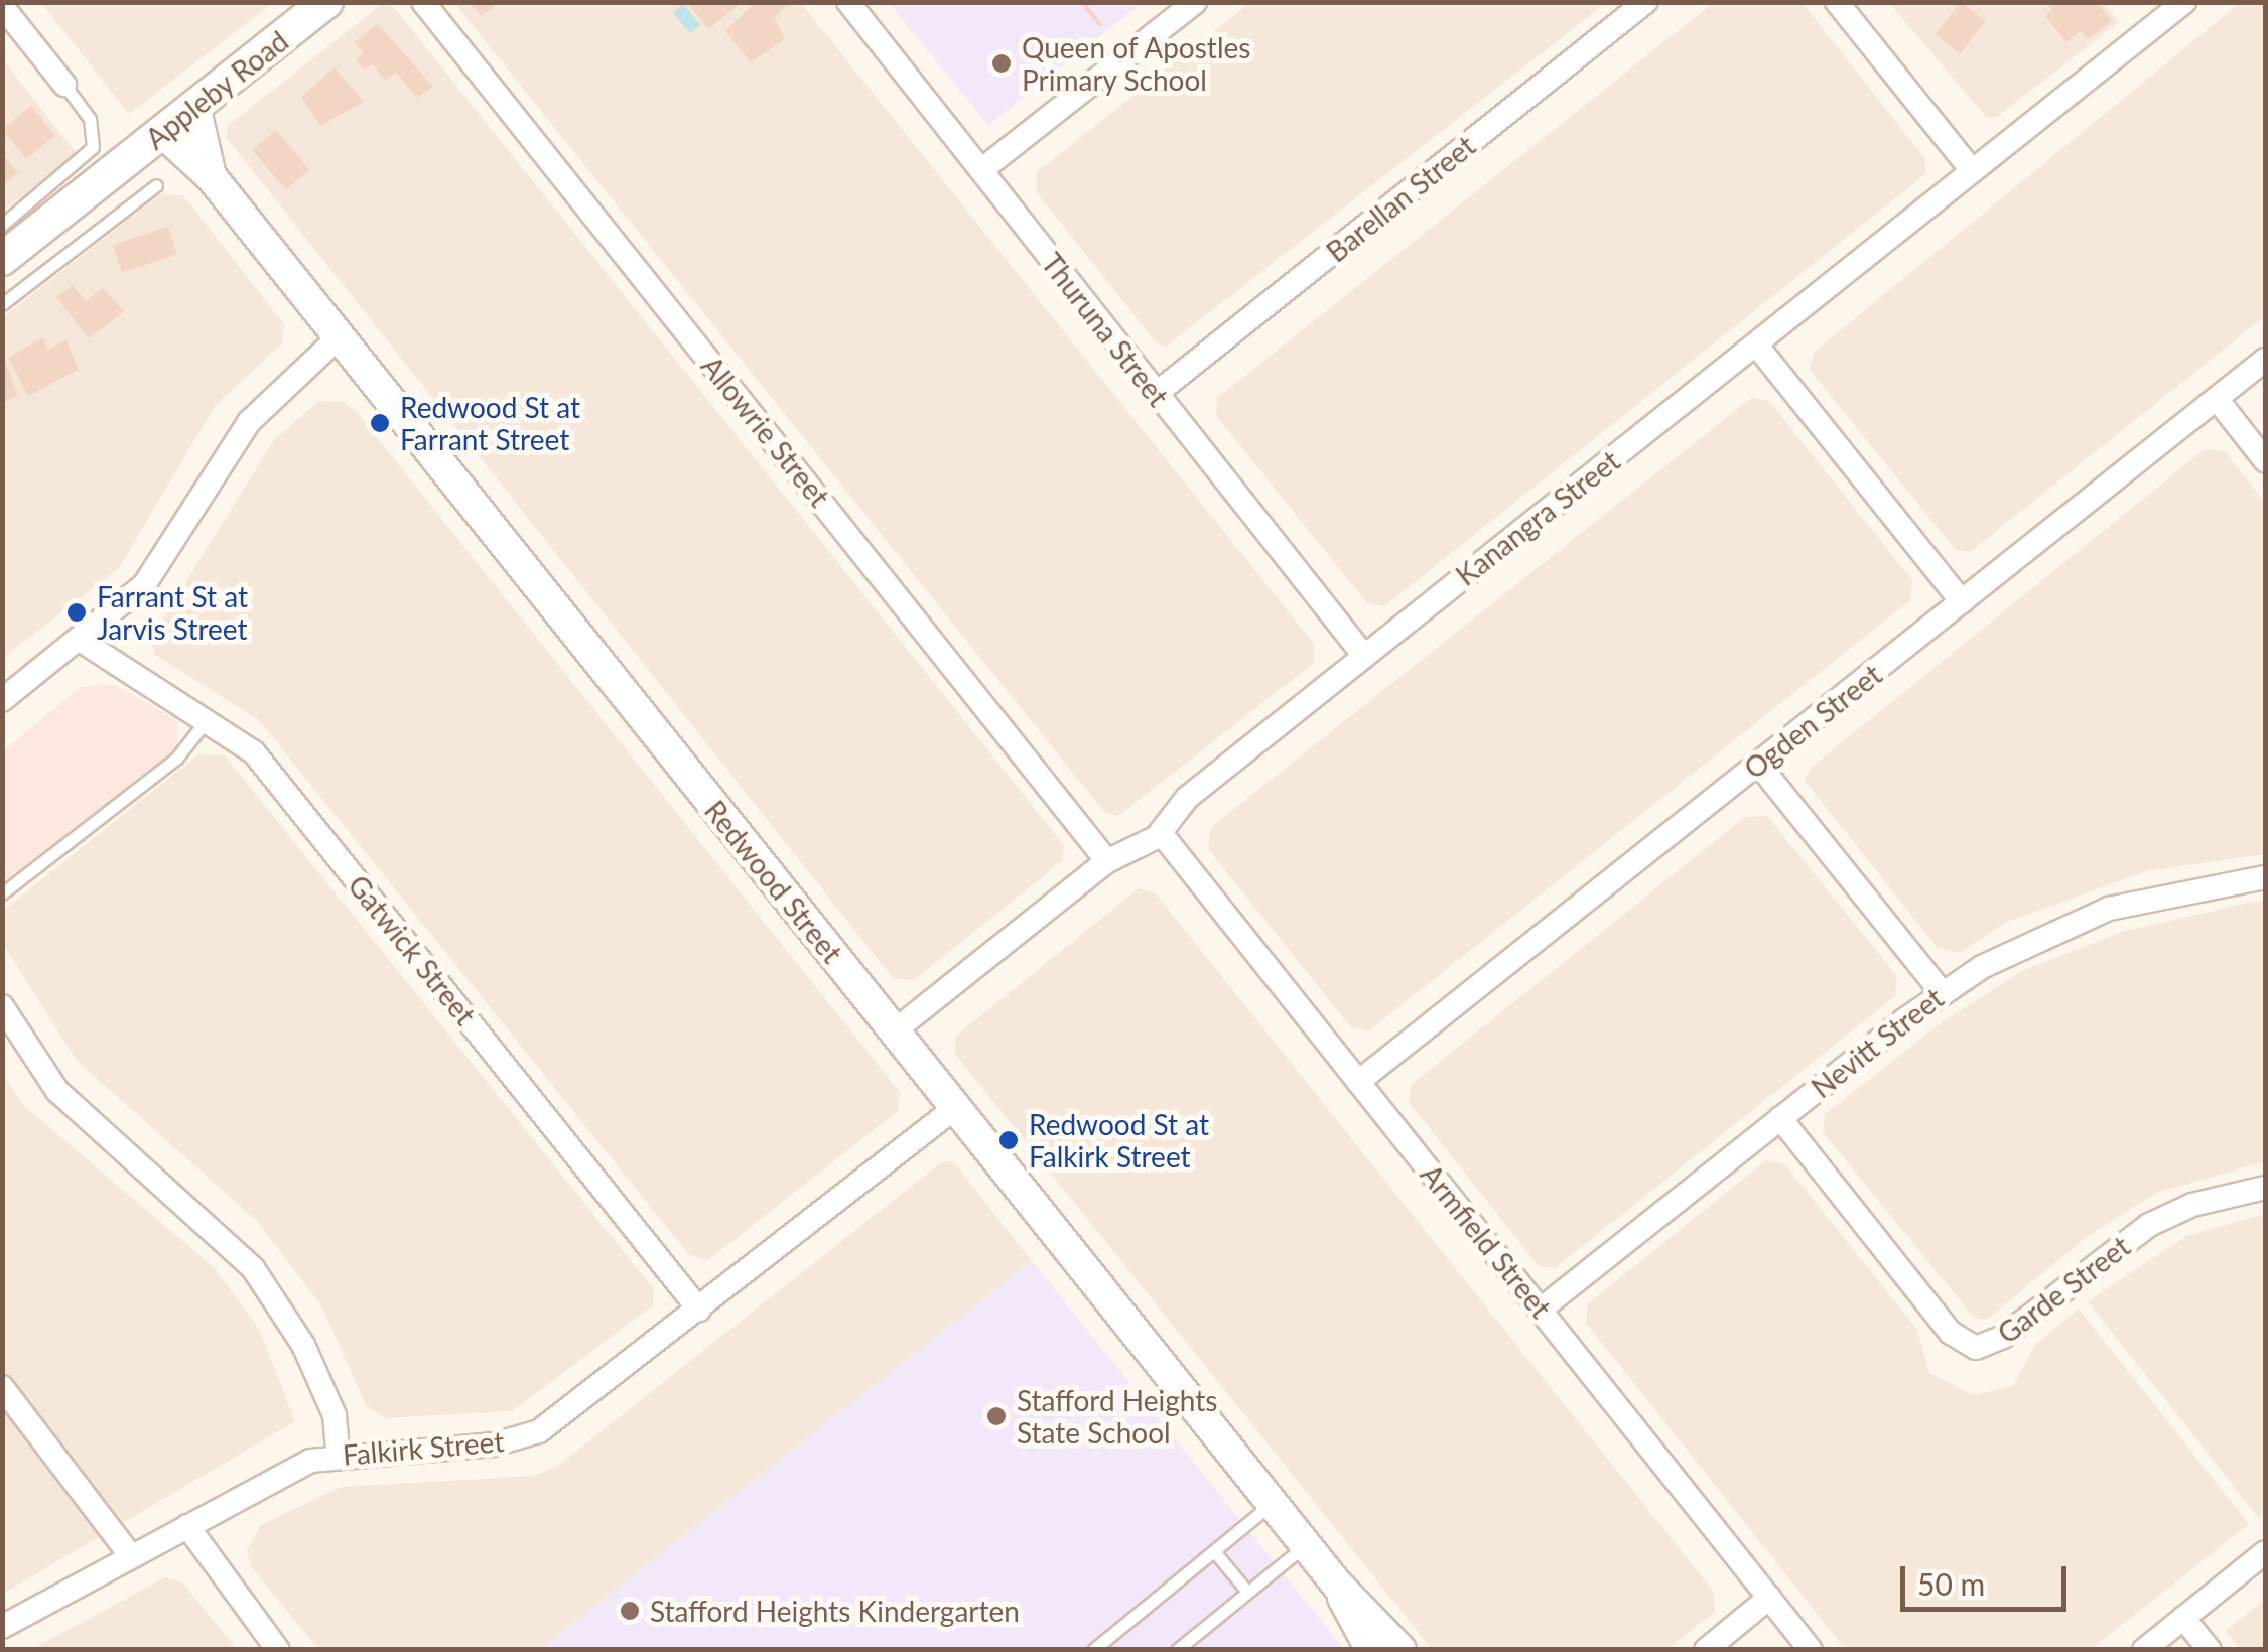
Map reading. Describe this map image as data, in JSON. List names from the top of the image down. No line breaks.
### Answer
{"streets":{"main road":["Appleby Road"],"street":["Barellan Street","Thuruna Street","Allowrie Street","Kanangra Street","Ogden Street","Redwood Street","Gatwick Street","Nevitt Street","Armfield Street","Garde Street","Falkirk Street"]},"crossings":[["Appleby Road","Redwood Street"],["Barellan Street","Thuruna Street"],["Thuruna Street","Kanangra Street"],["Allowrie Street","Kanangra Street"],["Kanangra Street","Redwood Street"],["Kanangra Street","Armfield Street"],["Ogden Street","Armfield Street"],["Redwood Street","Falkirk Street"],["Gatwick Street","Falkirk Street"],["Nevitt Street","Armfield Street"],["Nevitt Street","Garde Street"]],"places":["Queen of Apostles Primary School","Redwood St at Farrant Street","Farrant St at Jarvis Street","Redwood St at Falkirk Street","Stafford Heights State School","Stafford Heights Kindergarten"],"scale_bar":"50 m"}
